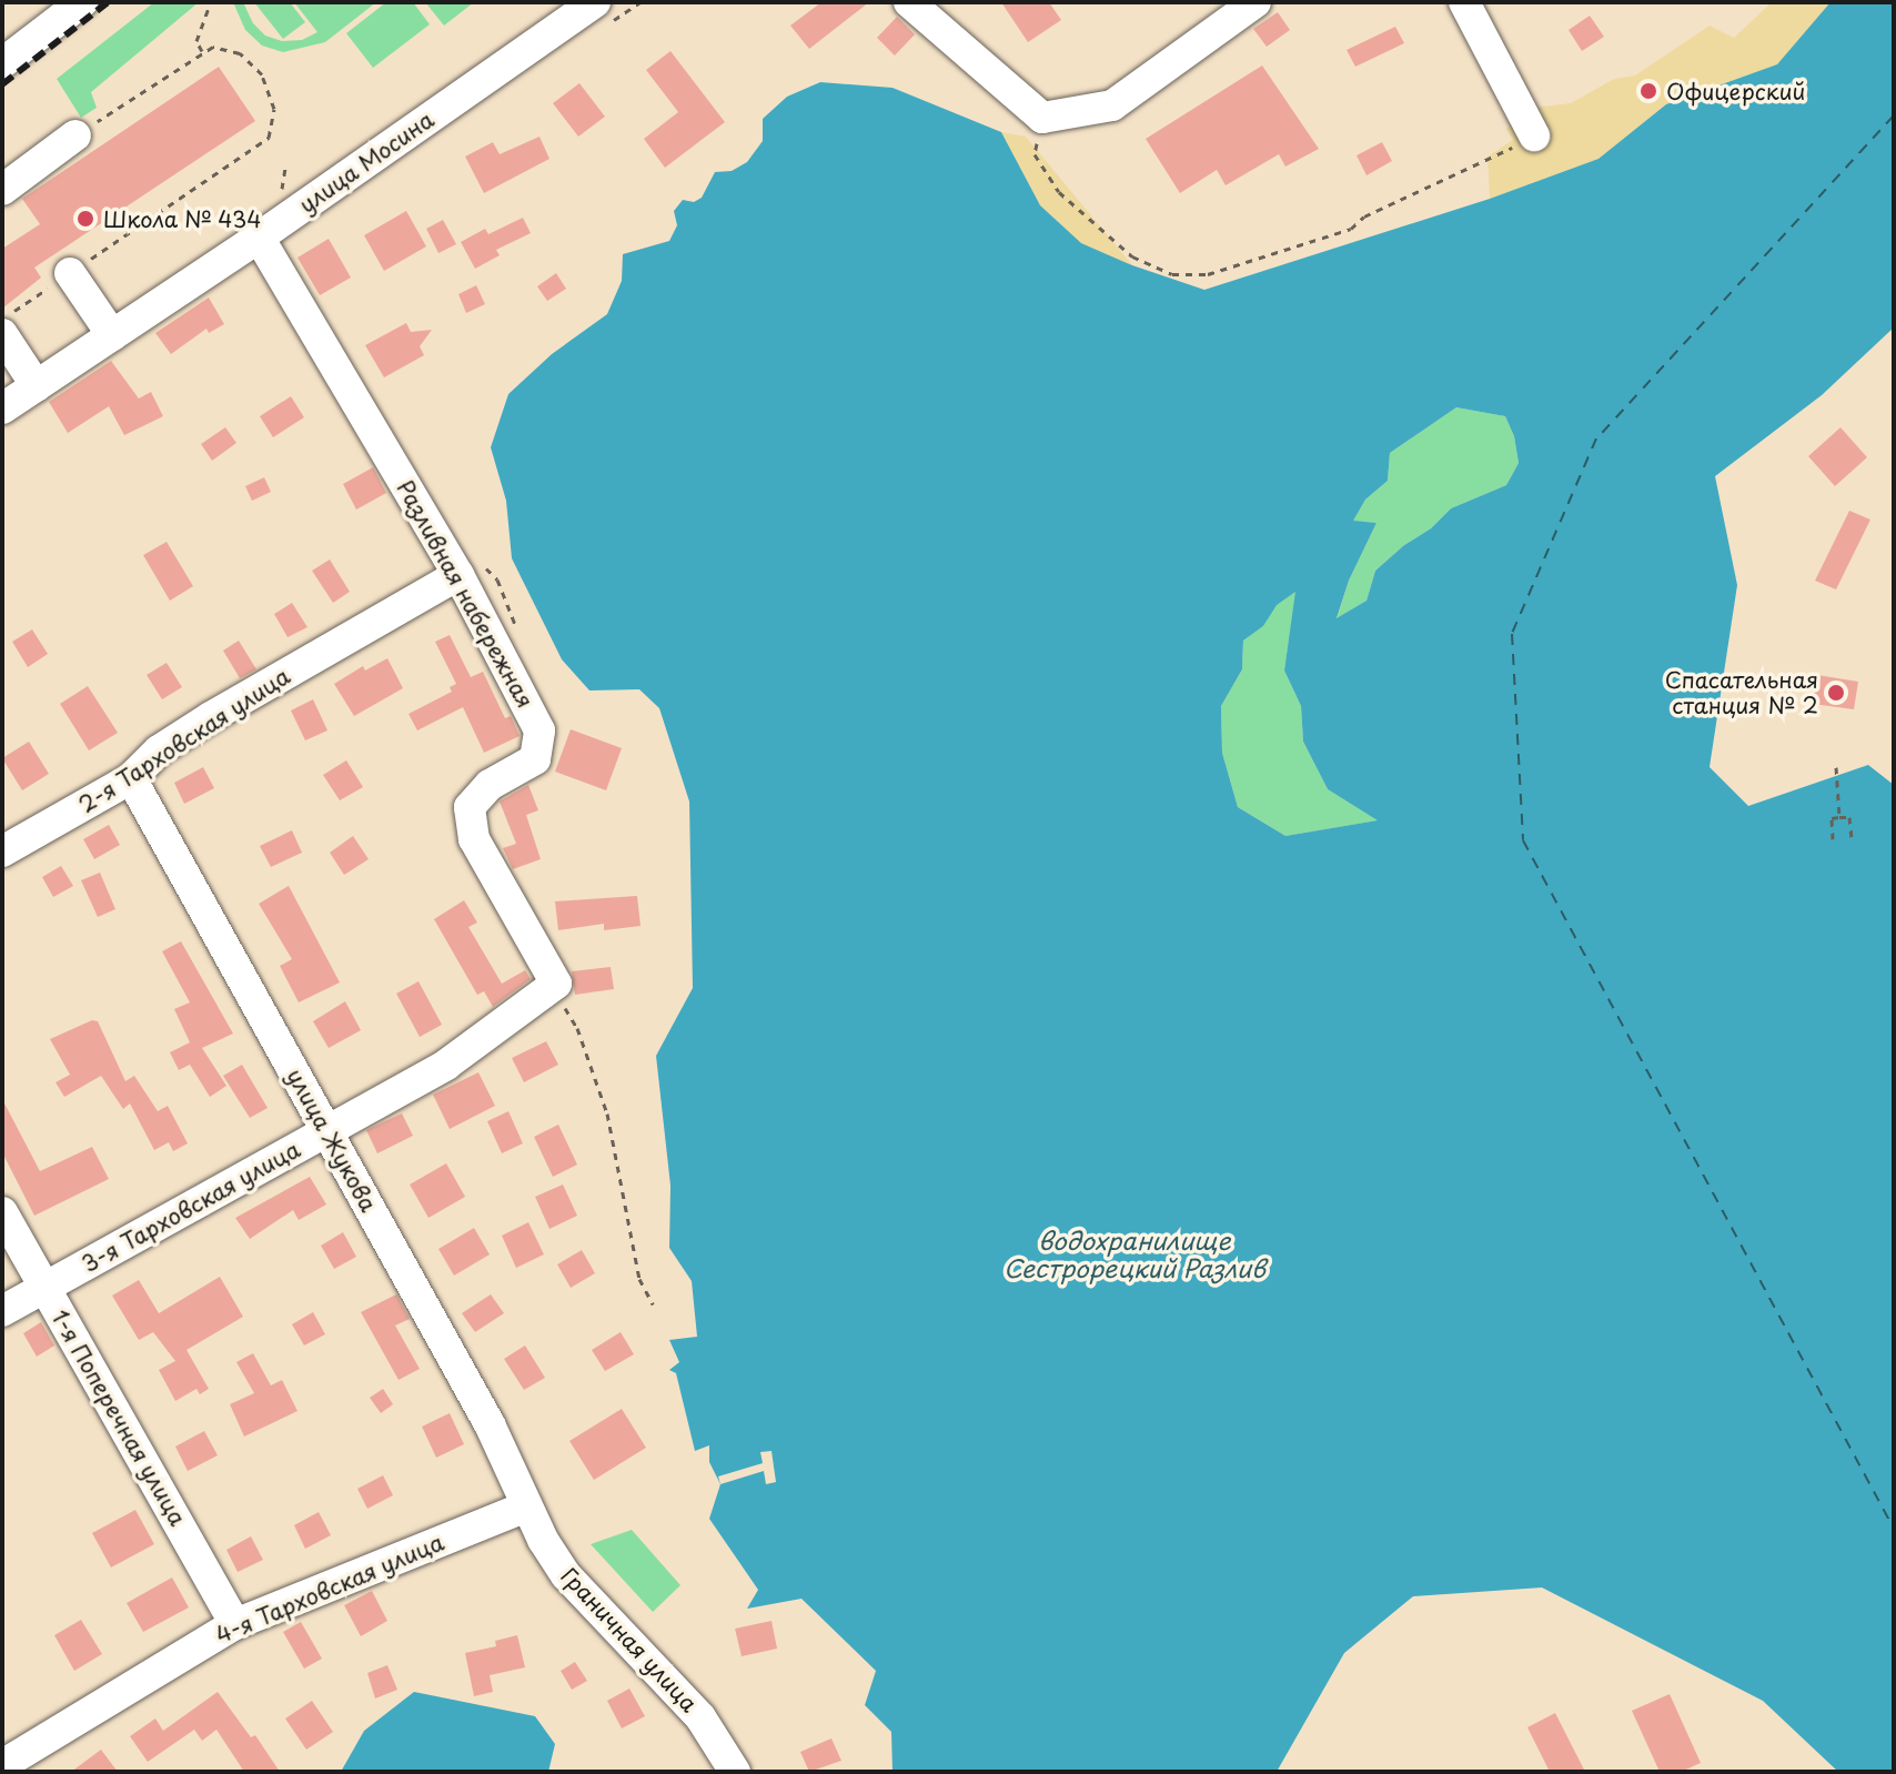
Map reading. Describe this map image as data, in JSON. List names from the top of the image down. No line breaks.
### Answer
{"streets":{"street":["улица Мосина","Разливная набережная","2-я Тарховская улица","улица Жукова","3-я Тарховская улица","1-я Поперечная улица","4-я Тарховская улица","Граничная улица"]},"crossings":[["улица Мосина","Разливная набережная"],["Разливная набережная","2-я Тарховская улица"],["Разливная набережная","3-я Тарховская улица"],["2-я Тарховская улица","улица Жукова"],["улица Жукова","3-я Тарховская улица"],["улица Жукова","4-я Тарховская улица"],["улица Жукова","Граничная улица"],["3-я Тарховская улица","1-я Поперечная улица"],["1-я Поперечная улица","4-я Тарховская улица"],["4-я Тарховская улица","Граничная улица"]],"water":["водохранилище Сестрорецкий Разлив"],"places":["Офицерский","Школа № 434","Спасательная станция № 2"]}
